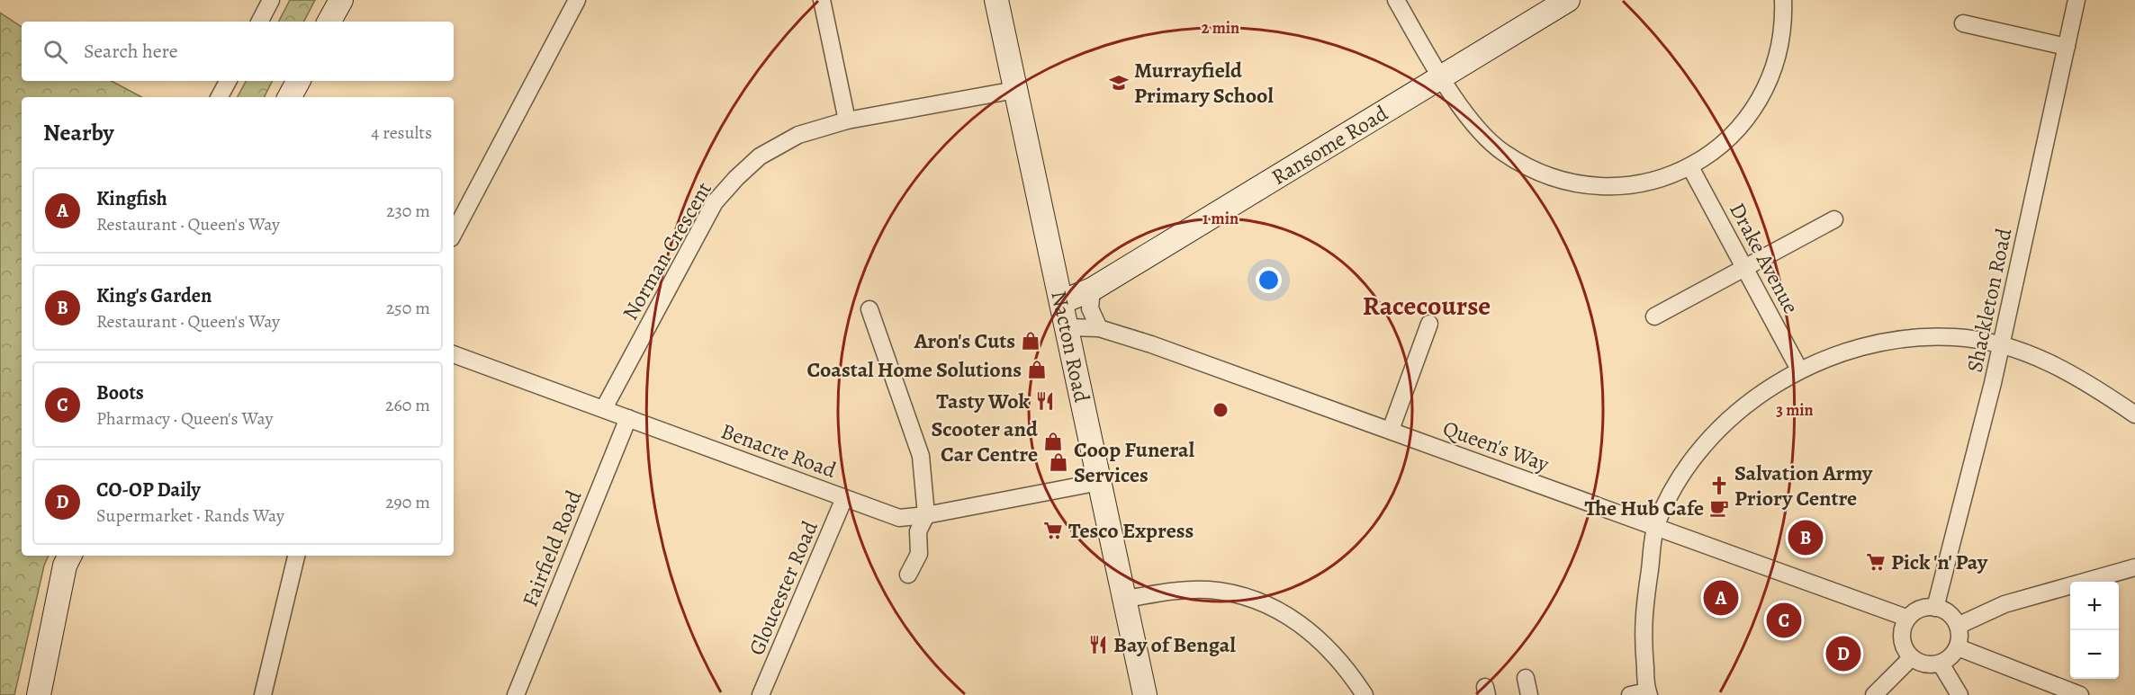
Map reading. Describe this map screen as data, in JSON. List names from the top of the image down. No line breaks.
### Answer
{"streets":{"street":["Ransome Road","Norman Crescent","Drake Avenue","Shackleton Road","Nacton Road","Queen's Way","Benacre Road","Fairfield Road","Gloucester Road"]},"crossings":[["Ransome Road","Nacton Road"],["Norman Crescent","Nacton Road"],["Norman Crescent","Benacre Road"],["Shackleton Road","Queen's Way"],["Nacton Road","Queen's Way"],["Nacton Road","Benacre Road"],["Benacre Road","Fairfield Road"],["Benacre Road","Gloucester Road"]],"districts":["Racecourse"],"places":{"school or university":["Murrayfield Primary School"],"shop":["Aron's Cuts","Coastal Home Solutions","Scooter and Car Centre","Coop Funeral Services"],"restaurant":["Tasty Wok","Bay of Bengal"],"church":["Salvation Army Priory Centre"],"cafe":["The Hub Cafe"],"supermarket":["Tesco Express","Pick 'n' Pay"]},"page":{"search":"Search here","heading":["Nearby","4 results"],"list":[{"mark":"A","name":"Kingfish","note":"Restaurant · Queen's Way","value":"230 m"},{"mark":"B","name":"King's Garden","note":"Restaurant · Queen's Way","value":"250 m"},{"mark":"C","name":"Boots","note":"Pharmacy · Queen's Way","value":"260 m"},{"mark":"D","name":"CO-OP Daily","note":"Supermarket · Rands Way","value":"290 m"}],"pins":["B","A","C","D"],"map_buttons":["+","−"]},"rings":["2 min","1 min","3 min"]}
